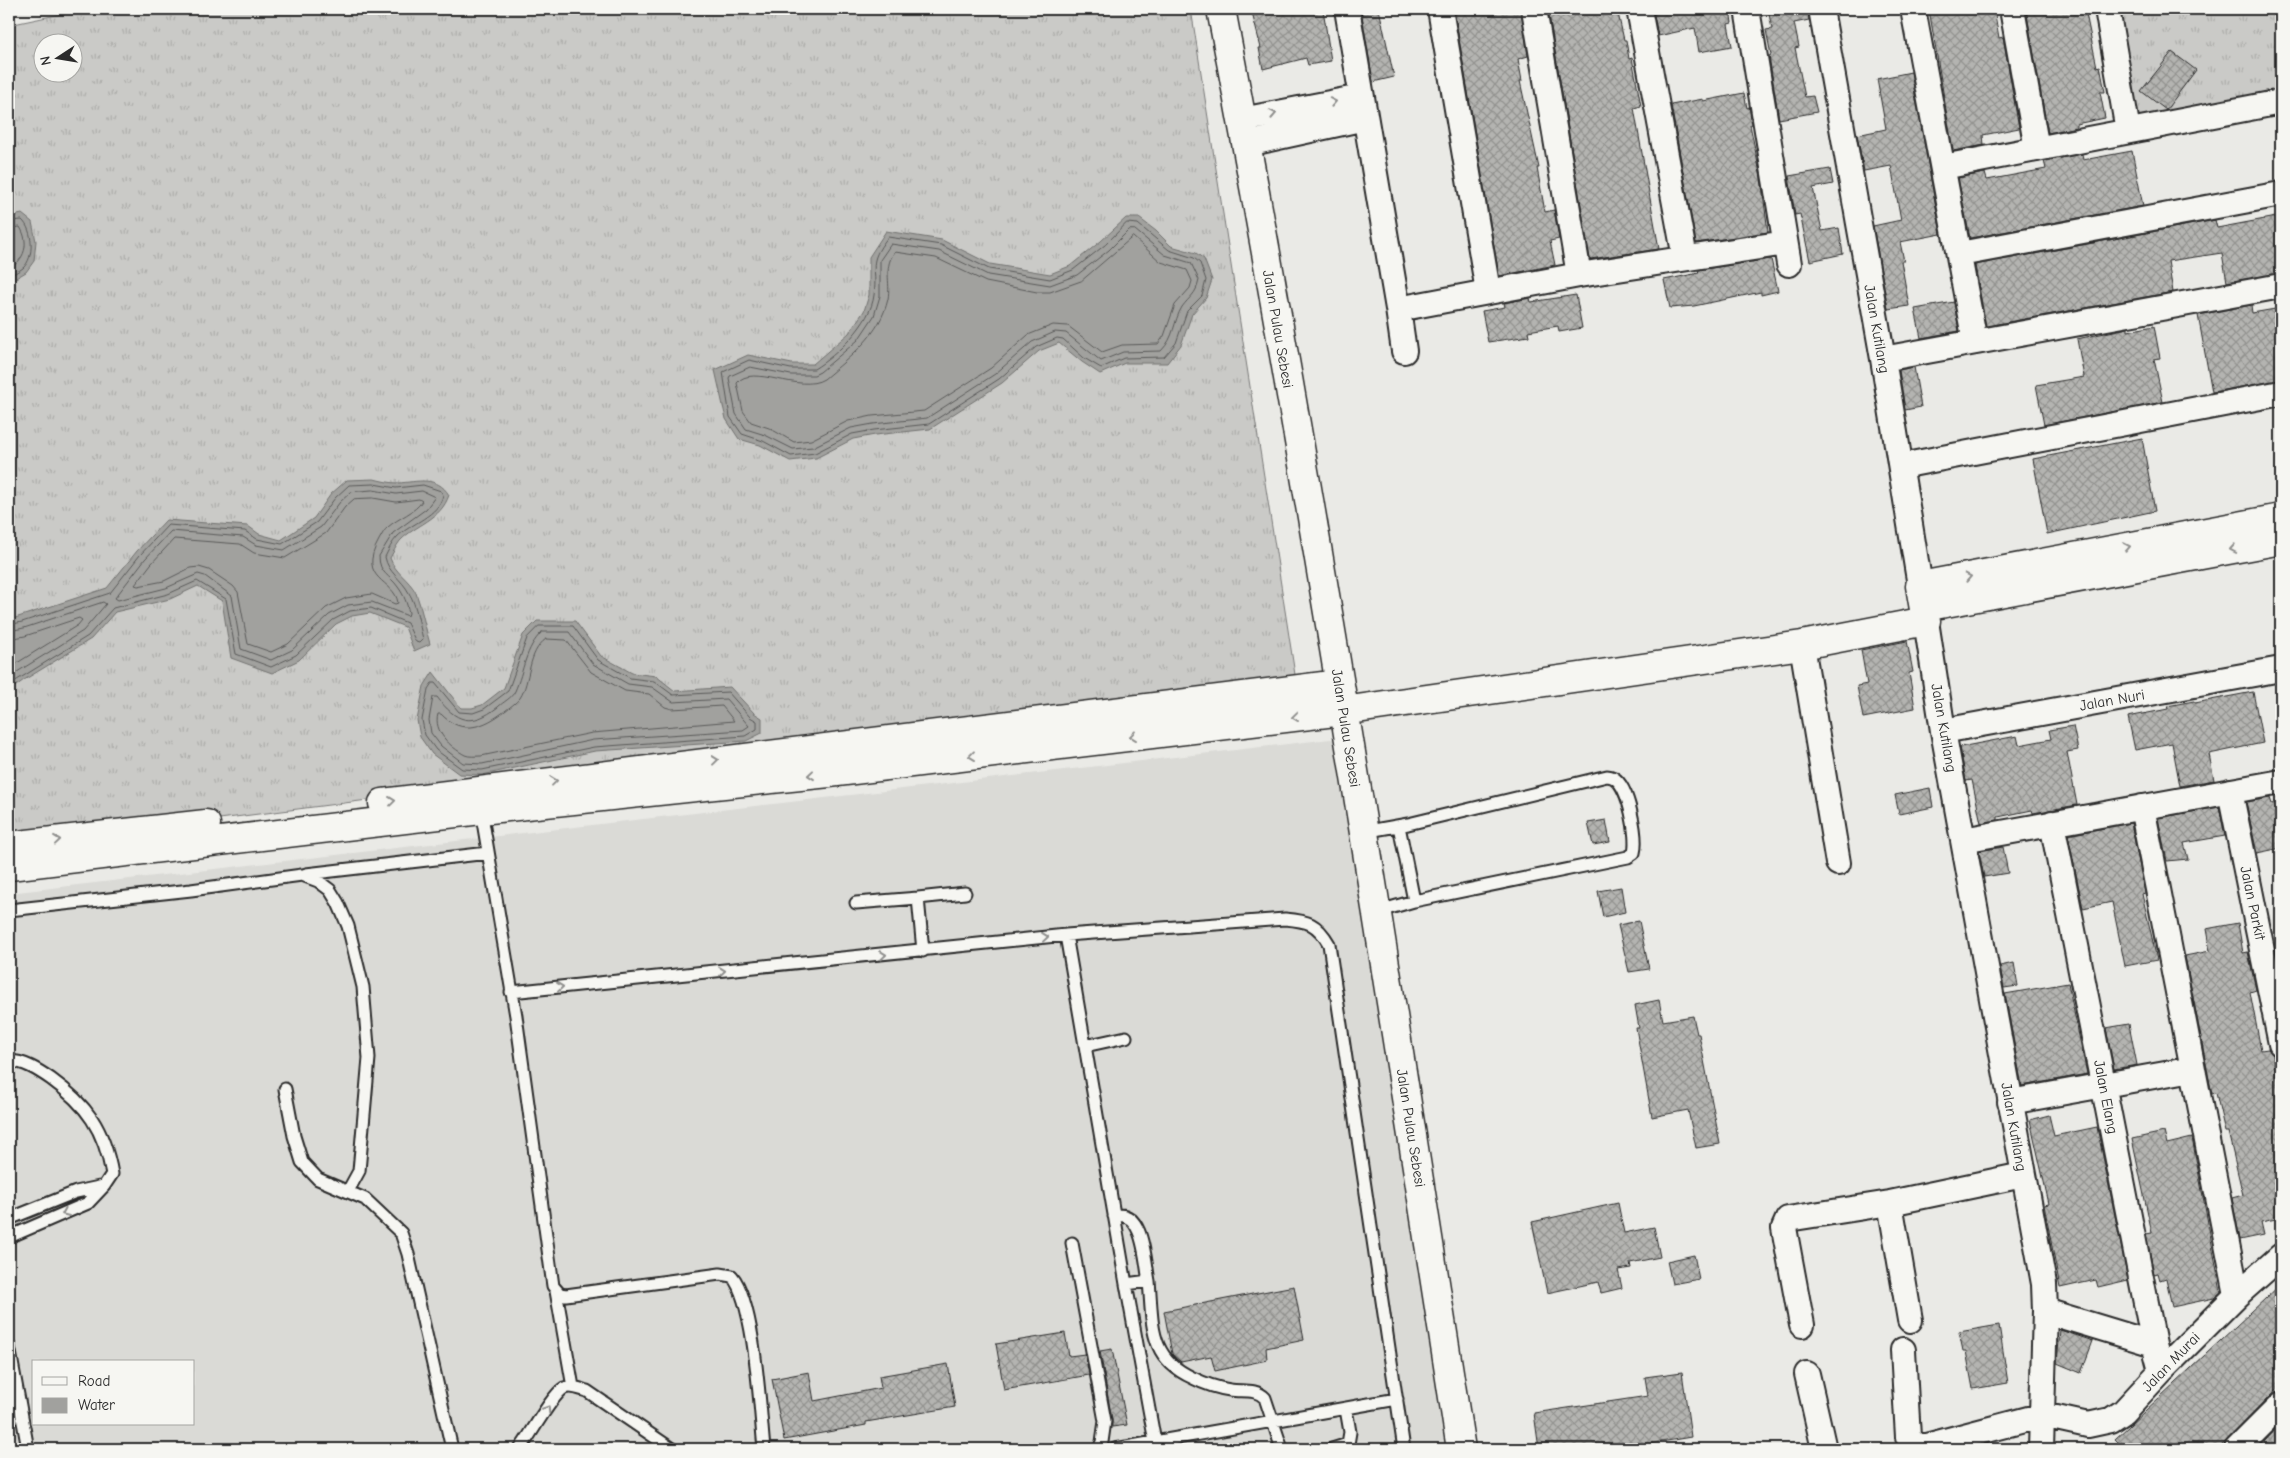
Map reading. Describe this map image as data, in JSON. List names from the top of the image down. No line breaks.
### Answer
{"streets":{"street":["Jalan Pulau Sebesi","Jalan Kutilang","Jalan Nuri","Jalan Parkit","Jalan Elang","Jalan Murai"]},"crossings":[["Jalan Kutilang","Jalan Nuri"],["Jalan Kutilang","Jalan Murai"],["Jalan Elang","Jalan Murai"]],"legend":["Road","Water"],"north":"left"}
